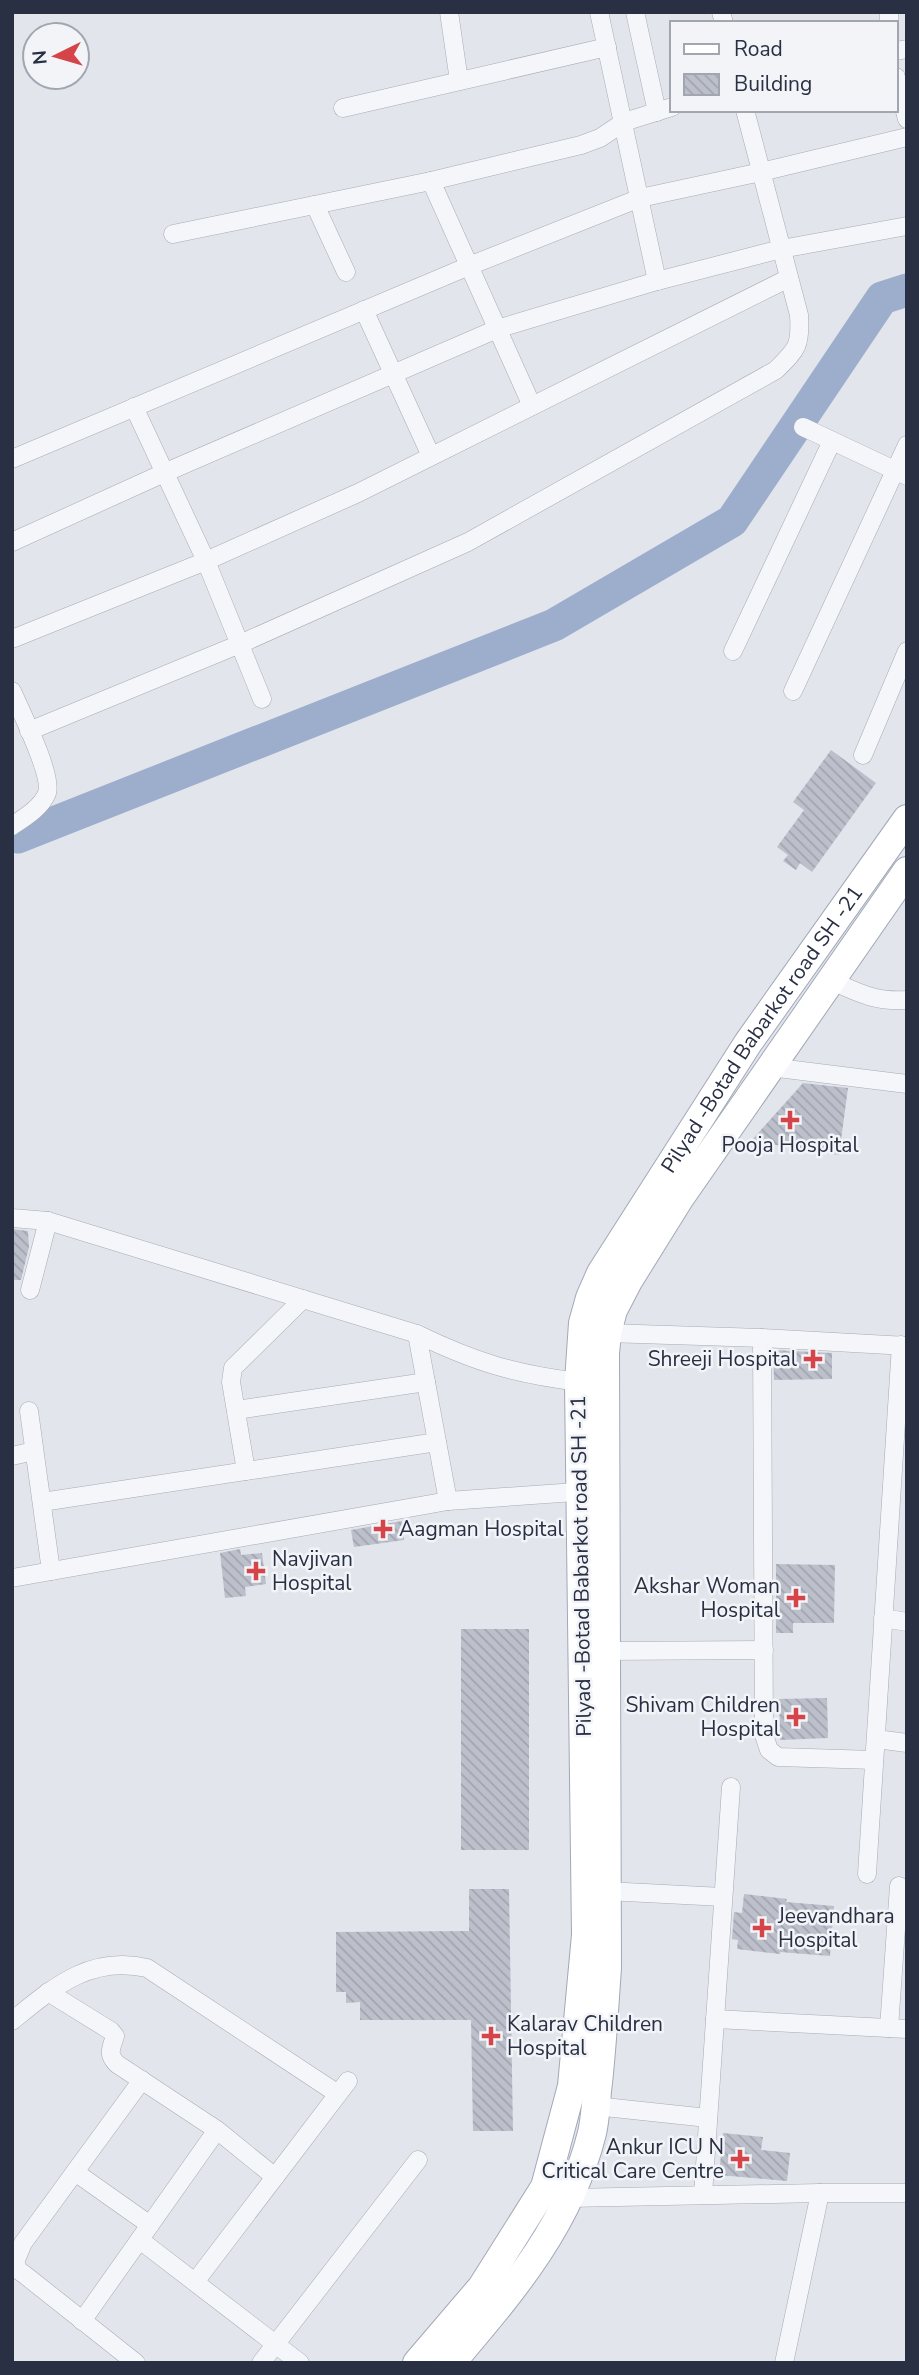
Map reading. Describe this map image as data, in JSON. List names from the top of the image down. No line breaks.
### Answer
{"streets":{"main road":["Pilyad -Botad Babarkot road SH -21"]},"places":{"health":["Pooja Hospital","Shreeji Hospital","Aagman Hospital","Navjivan Hospital","Akshar Woman Hospital","Shivam Children Hospital","Jeevandhara Hospital","Kalarav Children Hospital","Ankur ICU N Critical Care Centre"]},"legend":["Road","Building"],"north":"left"}
